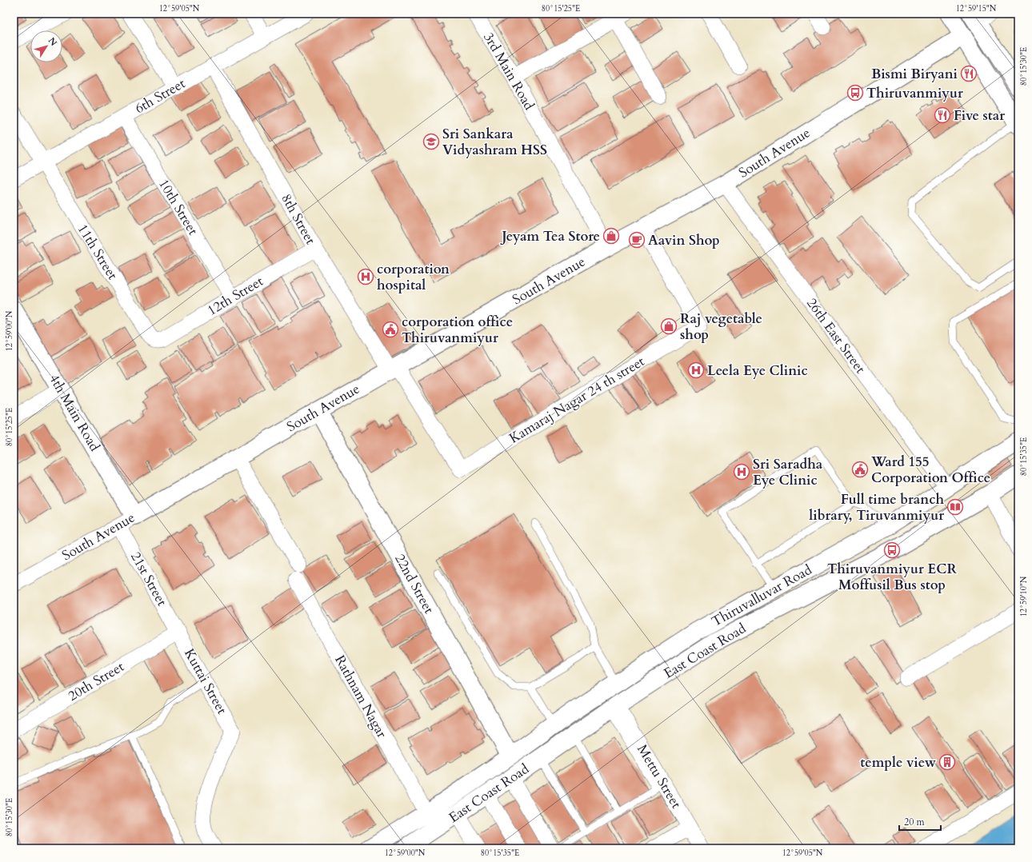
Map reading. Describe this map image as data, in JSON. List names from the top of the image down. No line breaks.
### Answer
{"streets":{"main road":["South Avenue","4th Main Road","22nd Street","Thiruvalluvar Road","East Coast Road"],"street":["3rd Main Road","6th Street","10th Street","8th Street","11th Street","12th Street","26th East Street","Kamaraj Nagar 24 th street","21st Street","20th Street","Kuttai Street","Rathnam Nagar","Mettu Street"]},"crossings":[["3rd Main Road","South Avenue"],["6th Street","10th Street"],["6th Street","8th Street"],["6th Street","11th Street"],["South Avenue","8th Street"],["South Avenue","26th East Street"],["South Avenue","Kamaraj Nagar 24 th street"],["South Avenue","4th Main Road"],["South Avenue","21st Street"],["South Avenue","22nd Street"],["10th Street","12th Street"],["8th Street","12th Street"],["8th Street","Kamaraj Nagar 24 th street"],["11th Street","12th Street"],["26th East Street","Thiruvalluvar Road"],["21st Street","20th Street"],["21st Street","Kuttai Street"],["22nd Street","Thiruvalluvar Road"],["22nd Street","East Coast Road"],["Thiruvalluvar Road","East Coast Road"],["East Coast Road","Rathnam Nagar"],["East Coast Road","Mettu Street"],["20th Street","Kuttai Street"]],"places":{"restaurant":["Bismi Biryani","Five star"],"bus stop":["Thiruvanmiyur","Thiruvanmiyur ECR Moffusil Bus stop"],"school or university":["Sri Sankara Vidyashram HSS"],"shop":["Jeyam Tea Store","Raj vegetable shop"],"cafe":["Aavin Shop"],"hospital":["corporation hospital","Leela Eye Clinic","Sri Saradha Eye Clinic"],"public building":["corporation office Thiruvanmiyur","Ward 155 Corporation Office"],"library":["Full time branch library, Tiruvanmiyur"],"building":["temple view"]},"scale_bar":"20 m","north":"top right","coordinates":["12°59'05\"N","80°15'25\"E","12°59'15\"N","80°15'30\"E","12°59'00\"N","80°15'35\"E","12°59'10\"N"]}
